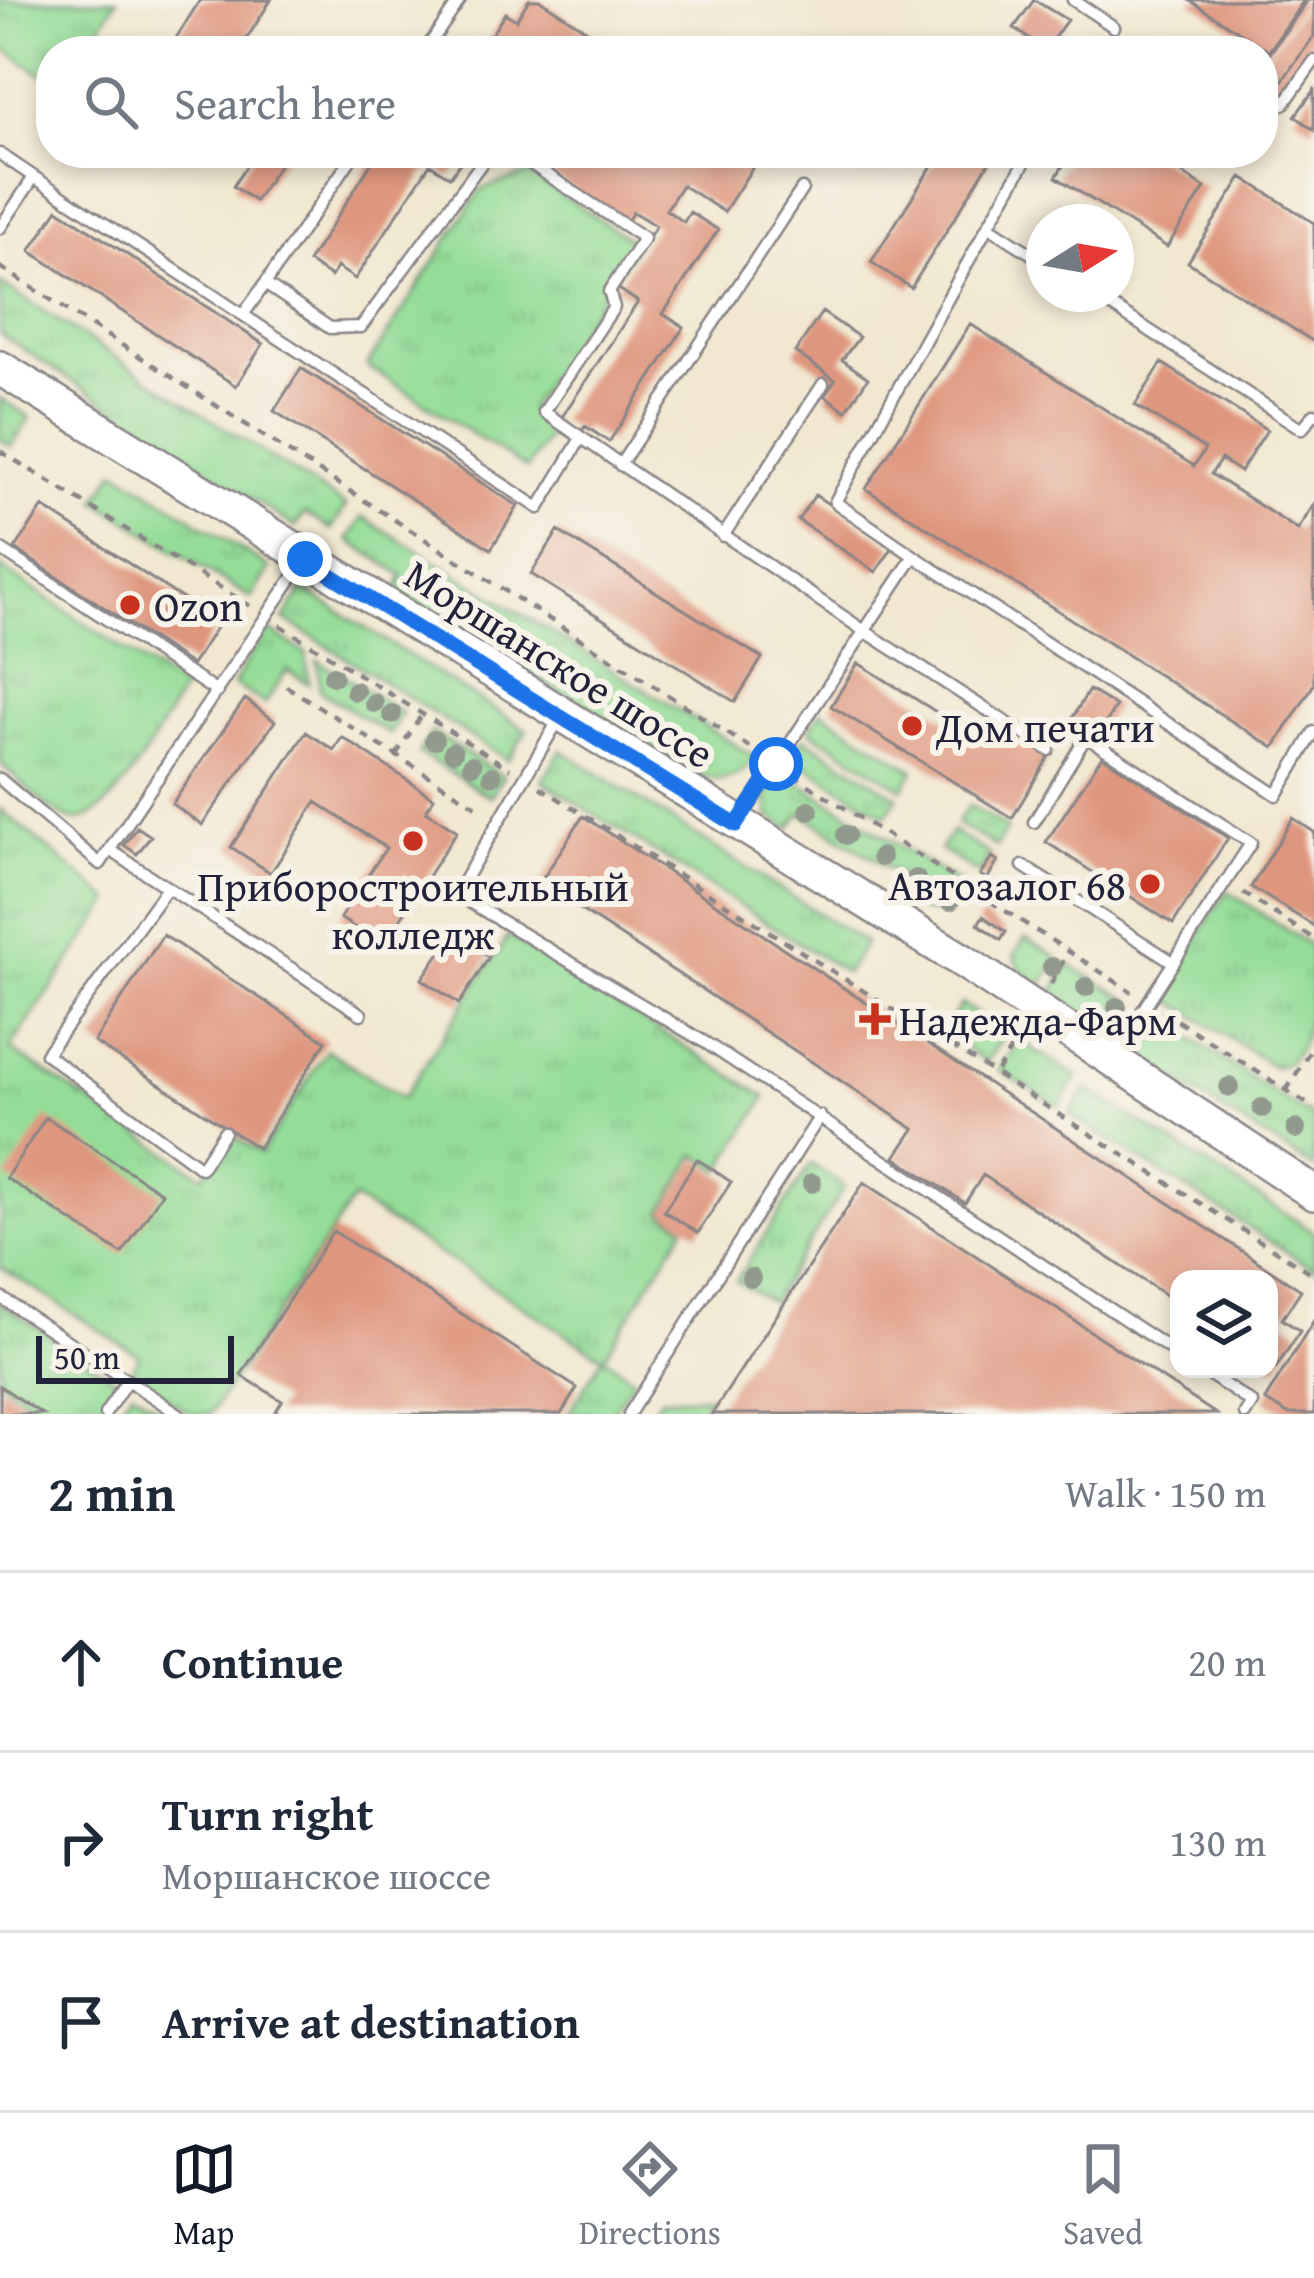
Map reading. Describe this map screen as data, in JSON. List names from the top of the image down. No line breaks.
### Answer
{"streets":{"main road":["Моршанское шоссе"]},"places":{"other":["Ozon","Дом печати","Приборостроительный колледж","Автозалог 68"],"health":["Надежда-Фарм"]},"scale_bar":"50 m","north":"right","page":{"search":"Search here","scale":"50 m","heading":["2 min","Walk · 150 m"],"list":[["Continue","20 m"],["Turn right","Моршанское шоссе","130 m"],"Arrive at destination"],"nav":["Map","Directions","Saved"]}}
